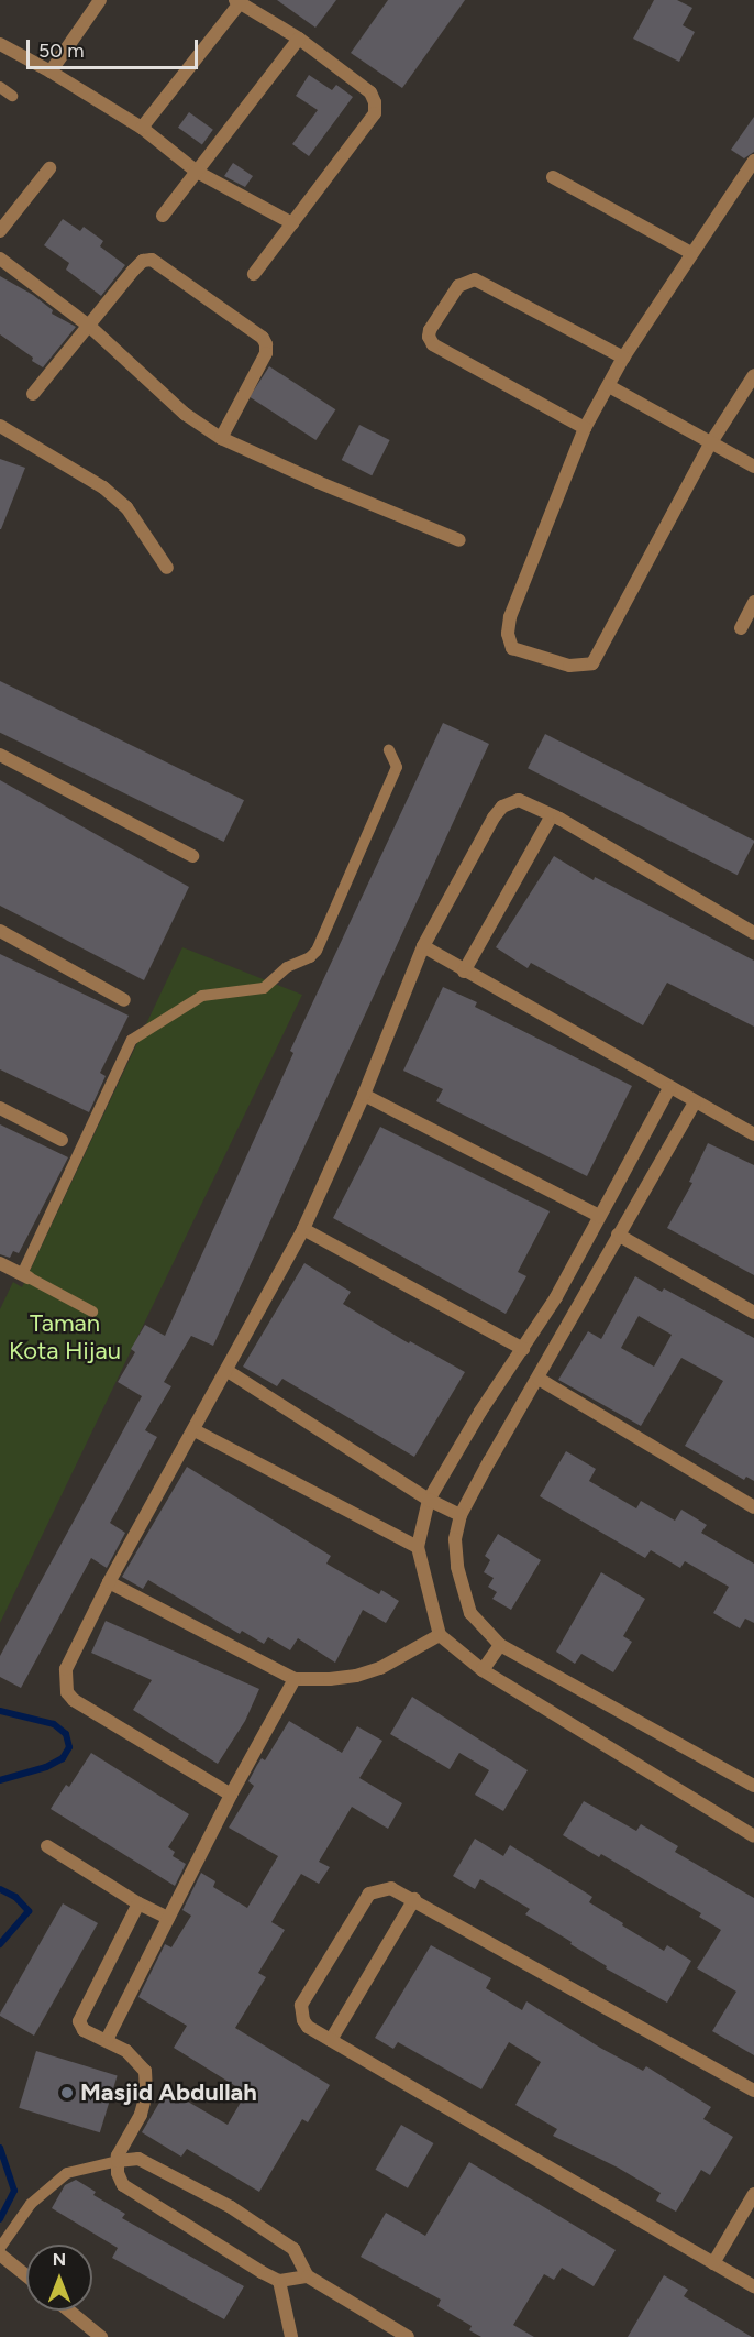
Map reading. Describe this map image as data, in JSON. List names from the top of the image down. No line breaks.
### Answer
{"parks":["Taman Kota Hijau"],"places":["Masjid Abdullah"],"scale_bar":"50 m","north":"top"}
